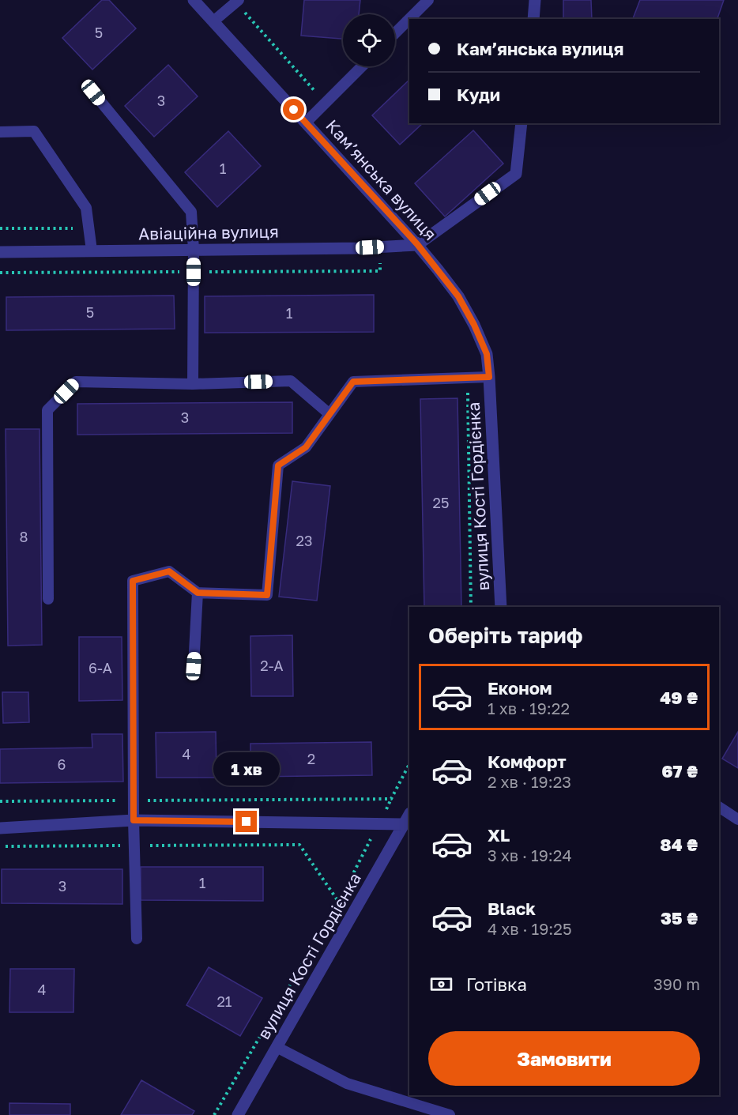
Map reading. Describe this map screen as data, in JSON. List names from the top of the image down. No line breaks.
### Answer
{"streets":{"street":["Камʼянська вулиця","Авіаційна вулиця","вулиця Кості Гордієнка"]},"crossings":[["Камʼянська вулиця","Авіаційна вулиця"],["Камʼянська вулиця","вулиця Кості Гордієнка"]],"house_numbers":["5","3","1","5","1","3","25","8","23","2-А","6-А","4","2","6","1","3","4","21"],"page":{"banner":["Камʼянська вулиця","Куди"],"heading":"Оберіть тариф","list":[{"name":"Економ","note":"1 хв · 19:22","value":"49 ₴"},{"name":"Комфорт","note":"2 хв · 19:23","value":"67 ₴"},{"name":"XL","note":"3 хв · 19:24","value":"84 ₴"},{"name":"Black","note":"4 хв · 19:25","value":"35 ₴"}],"bubble":"1 хв","pay":["Готівка","390 m"],"buttons":"Замовити"}}
